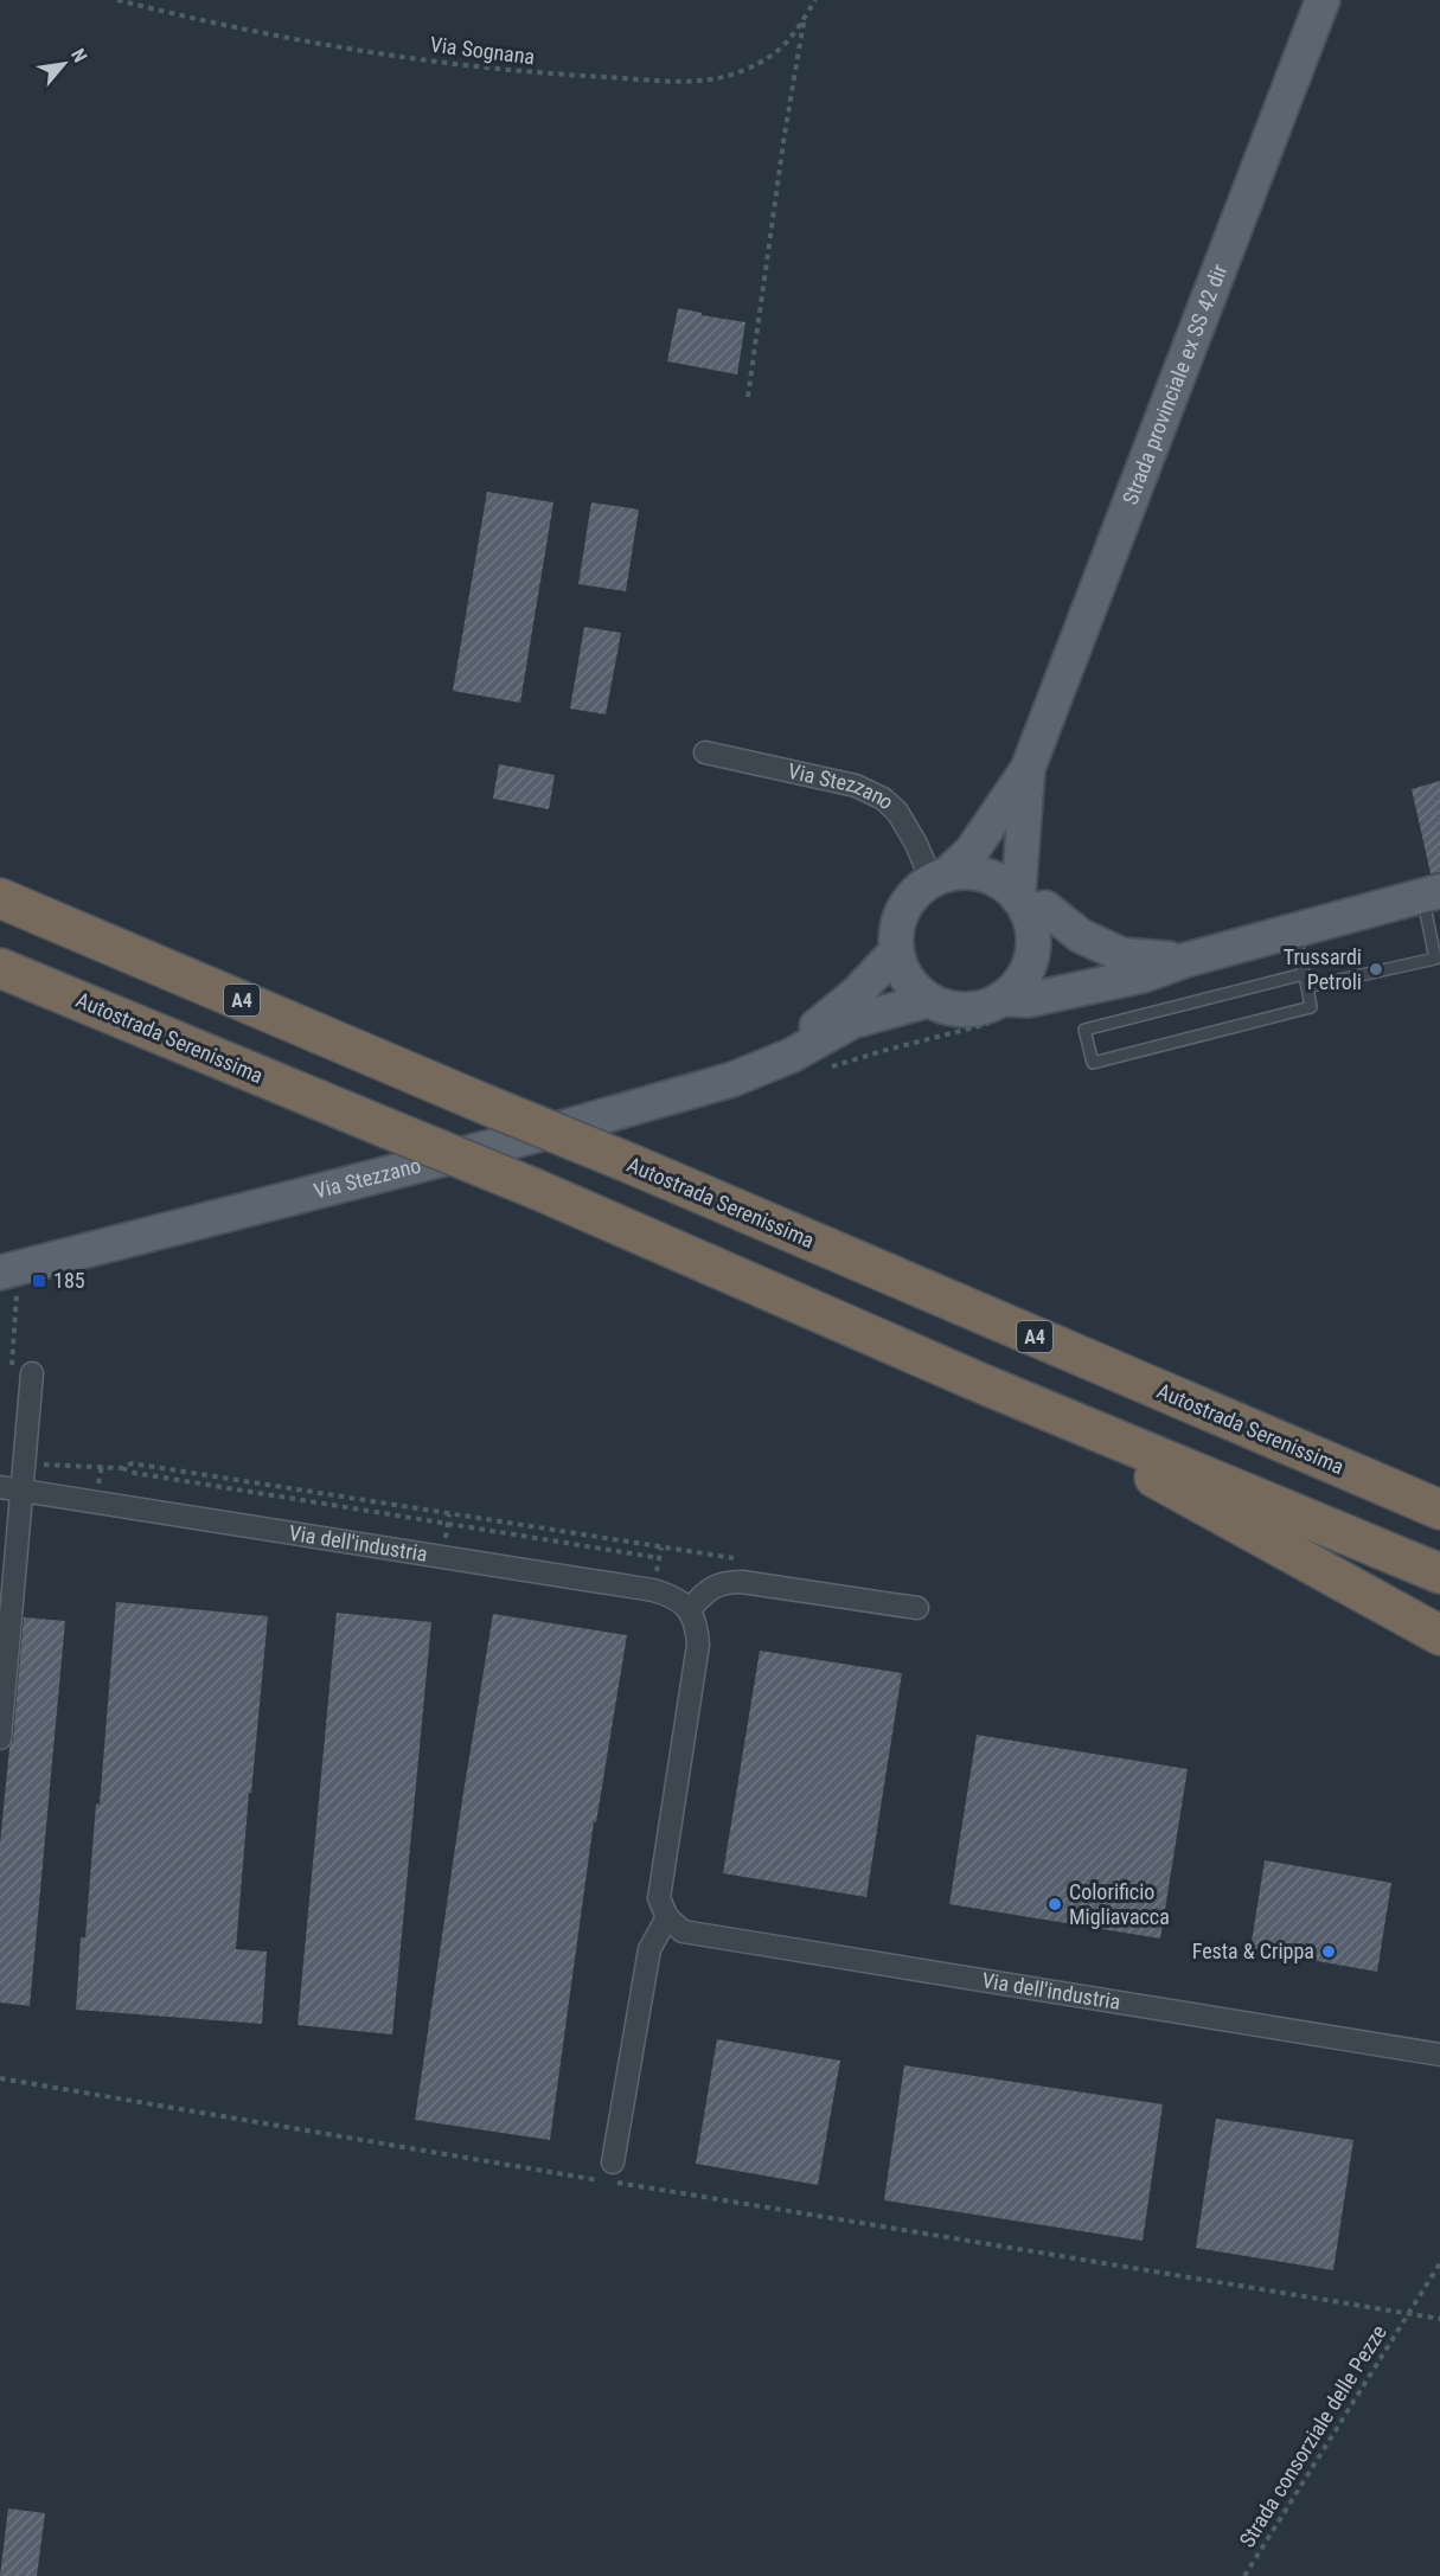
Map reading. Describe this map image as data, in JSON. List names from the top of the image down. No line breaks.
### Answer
{"streets":{"highway":["A4","Autostrada Serenissima"],"main road":["Strada provinciale ex SS 42 dir","Via Stezzano"],"street":["Via dell'industria"],"path":["Via Sognana","Strada consorziale delle Pezze"]},"crossings":[["Strada provinciale ex SS 42 dir","Via Stezzano"]],"places":{"other":["Trussardi Petroli","Colorificio Migliavacca","Festa & Crippa"],"transit":["185"]},"north":"top right"}
